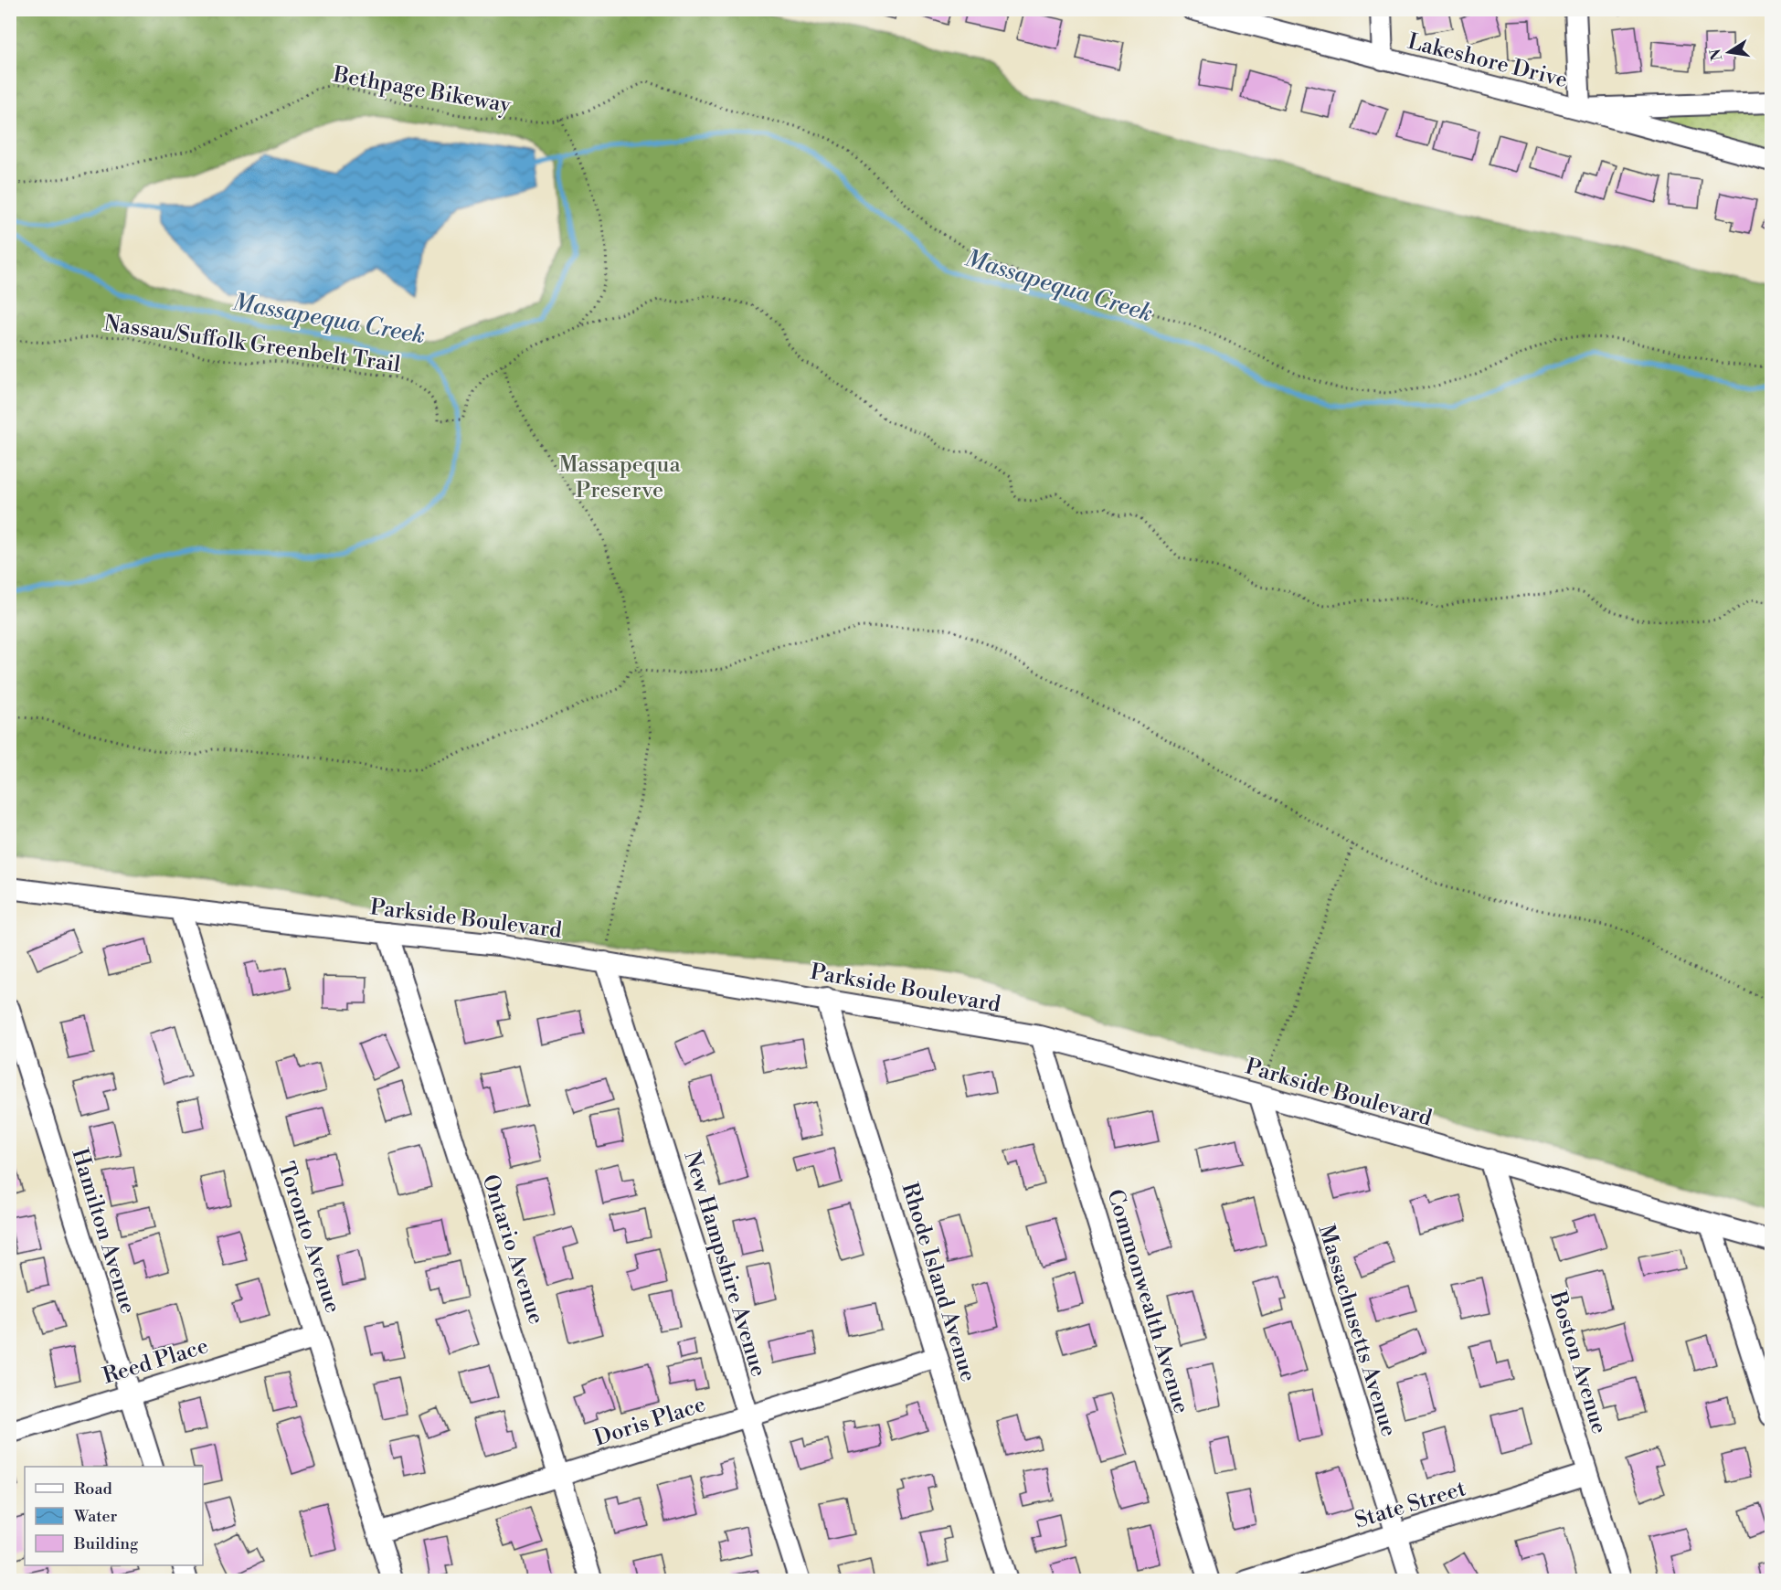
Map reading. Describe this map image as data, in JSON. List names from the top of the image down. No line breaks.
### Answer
{"streets":{"street":["Lakeshore Drive","Parkside Boulevard","Hamilton Avenue","Toronto Avenue","Ontario Avenue","New Hampshire Avenue","Rhode Island Avenue","Commonwealth Avenue","Massachusetts Avenue","Reed Place","Boston Avenue","Doris Place","State Street"],"path":["Bethpage Bikeway","Nassau/Suffolk Greenbelt Trail"]},"crossings":[["Parkside Boulevard","Toronto Avenue"],["Parkside Boulevard","Ontario Avenue"],["Parkside Boulevard","New Hampshire Avenue"],["Parkside Boulevard","Rhode Island Avenue"],["Parkside Boulevard","Commonwealth Avenue"],["Parkside Boulevard","Massachusetts Avenue"],["Parkside Boulevard","Boston Avenue"],["Hamilton Avenue","Reed Place"],["Toronto Avenue","Reed Place"],["Toronto Avenue","Doris Place"],["Ontario Avenue","Doris Place"],["New Hampshire Avenue","Doris Place"],["Rhode Island Avenue","Doris Place"],["Massachusetts Avenue","State Street"],["Boston Avenue","State Street"]],"water":["Massapequa Creek"],"parks":["Massapequa Preserve"],"legend":["Road","Water","Building"],"north":"left"}
